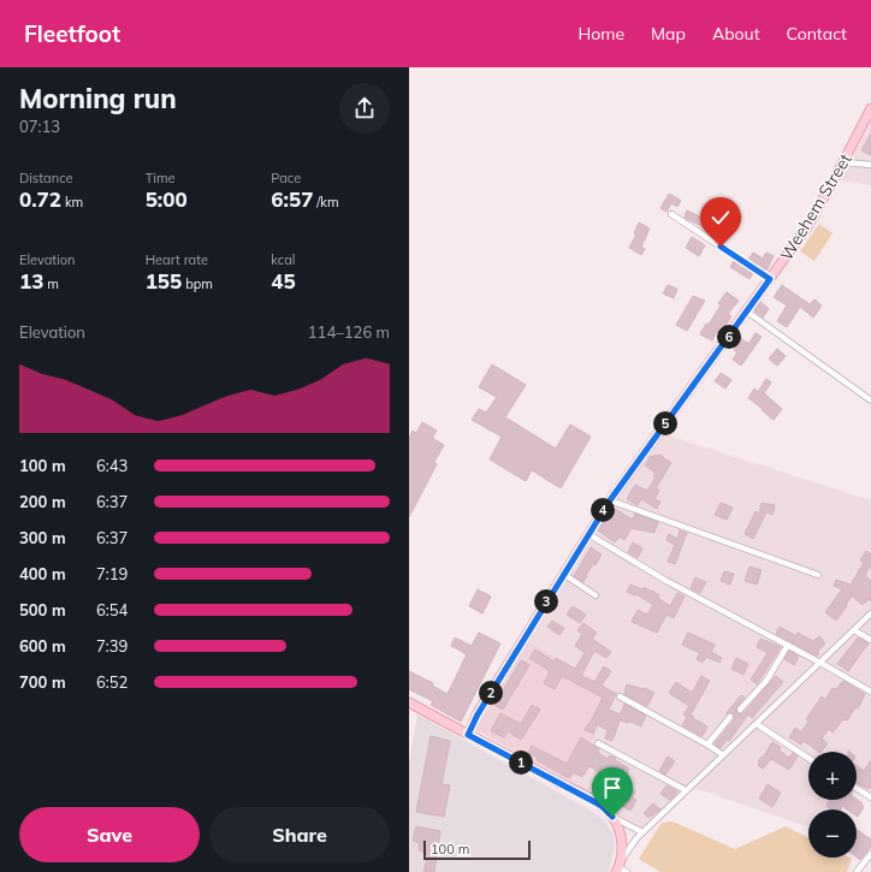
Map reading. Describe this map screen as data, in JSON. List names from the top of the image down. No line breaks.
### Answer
{"streets":{"street":["Weehem Street"]},"scale_bar":"100 m","page":{"header":"Fleetfoot","nav":["Home","Map","About","Contact"],"heading":["Morning run","07:13"],"stats":[["Distance","0.72 km"],["Time","5:00"],["Pace","6:57 /km"],["Elevation","13 m"],["Heart rate","155 bpm"],["kcal","45"]],"chart":["Elevation","114–126 m"],"pins":["6","5","4","3","2","1"],"list":[{"name":"100 m","note":"6:43"},{"name":"200 m","note":"6:37"},{"name":"300 m","note":"6:37"},{"name":"400 m","note":"7:19"},{"name":"500 m","note":"6:54"},{"name":"600 m","note":"7:39"},{"name":"700 m","note":"6:52"}],"map_buttons":["+","−"],"buttons":["Save","Share"],"scale":"100 m"}}
